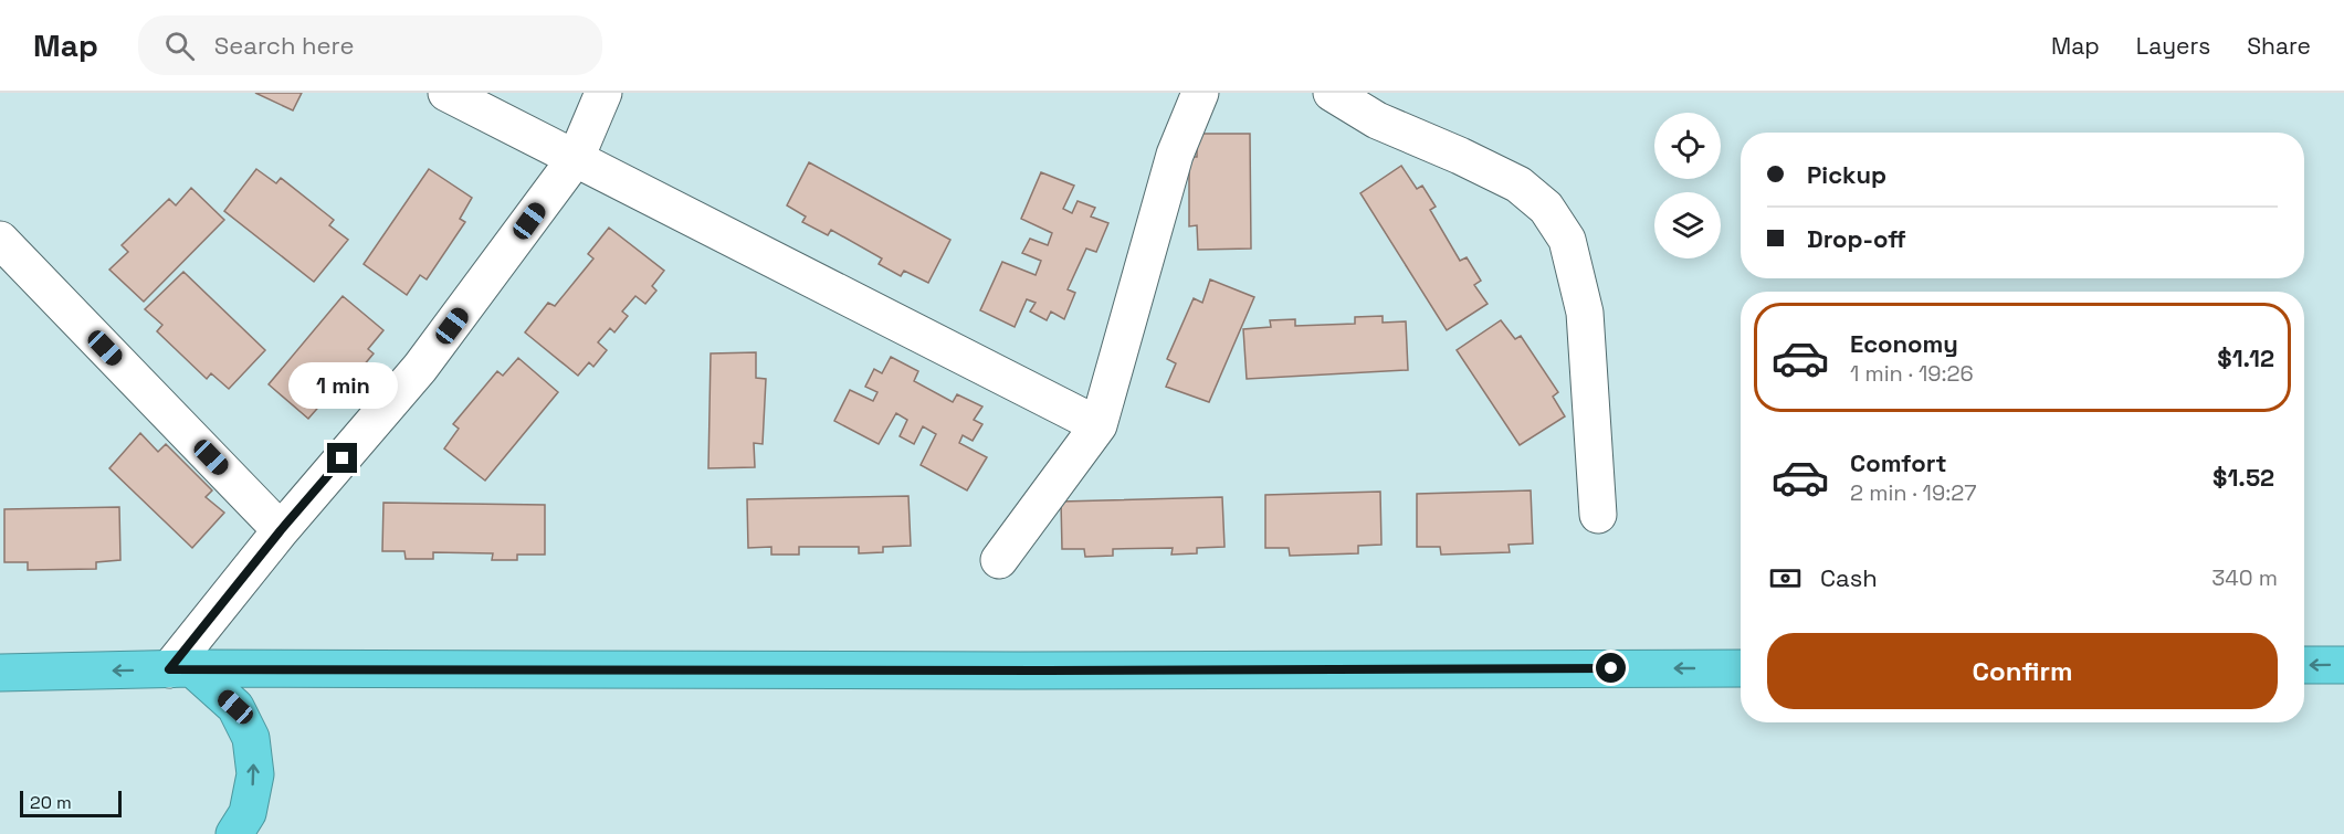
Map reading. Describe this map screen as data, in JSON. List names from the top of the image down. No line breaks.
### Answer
{"scale_bar":"20 m","page":{"header":"Map","search":"Search here","nav":["Map","Layers","Share"],"banner":["Pickup","Drop-off"],"list":[{"name":"Economy","note":"1 min · 19:26","value":"$1.12"},{"name":"Comfort","note":"2 min · 19:27","value":"$1.52"}],"bubble":"1 min","pay":["Cash","340 m"],"buttons":"Confirm","scale":"20 m"}}
